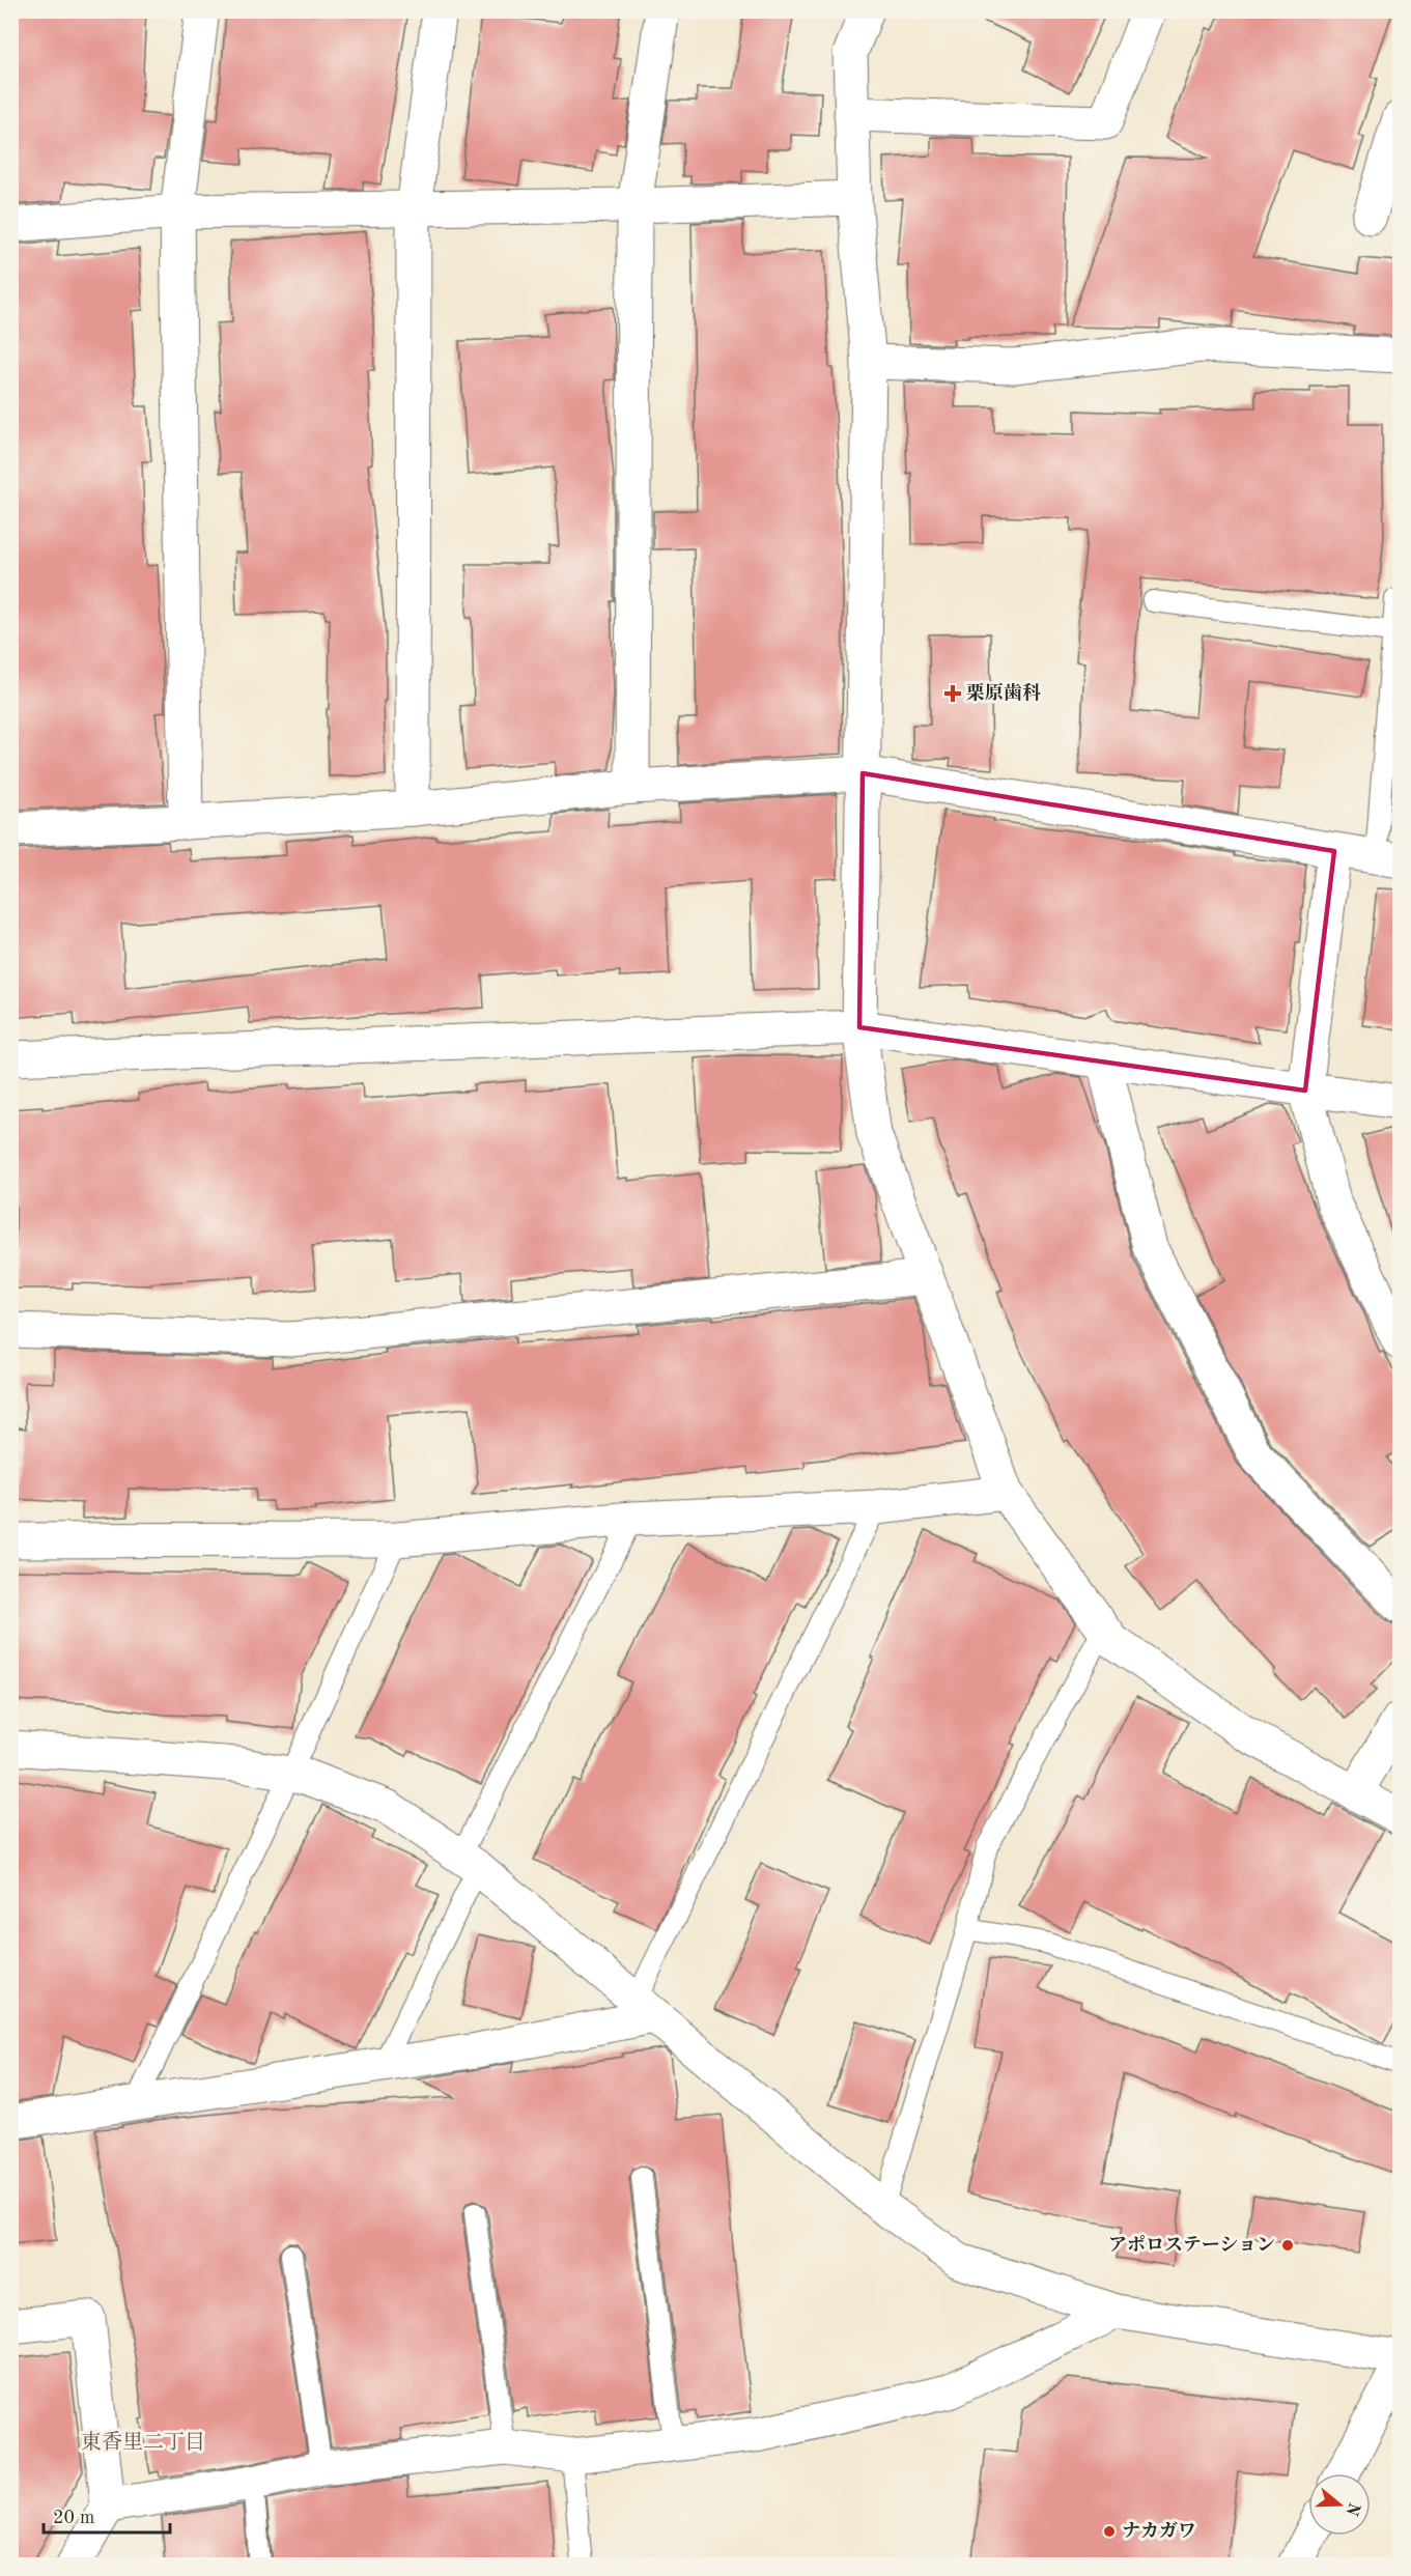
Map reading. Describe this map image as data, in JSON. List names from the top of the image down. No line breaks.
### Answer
{"districts":["東香里二丁目"],"places":{"health":["栗原歯科"],"other":["アポロステーション","ナカガワ"]},"scale_bar":"20 m","north":"right"}
